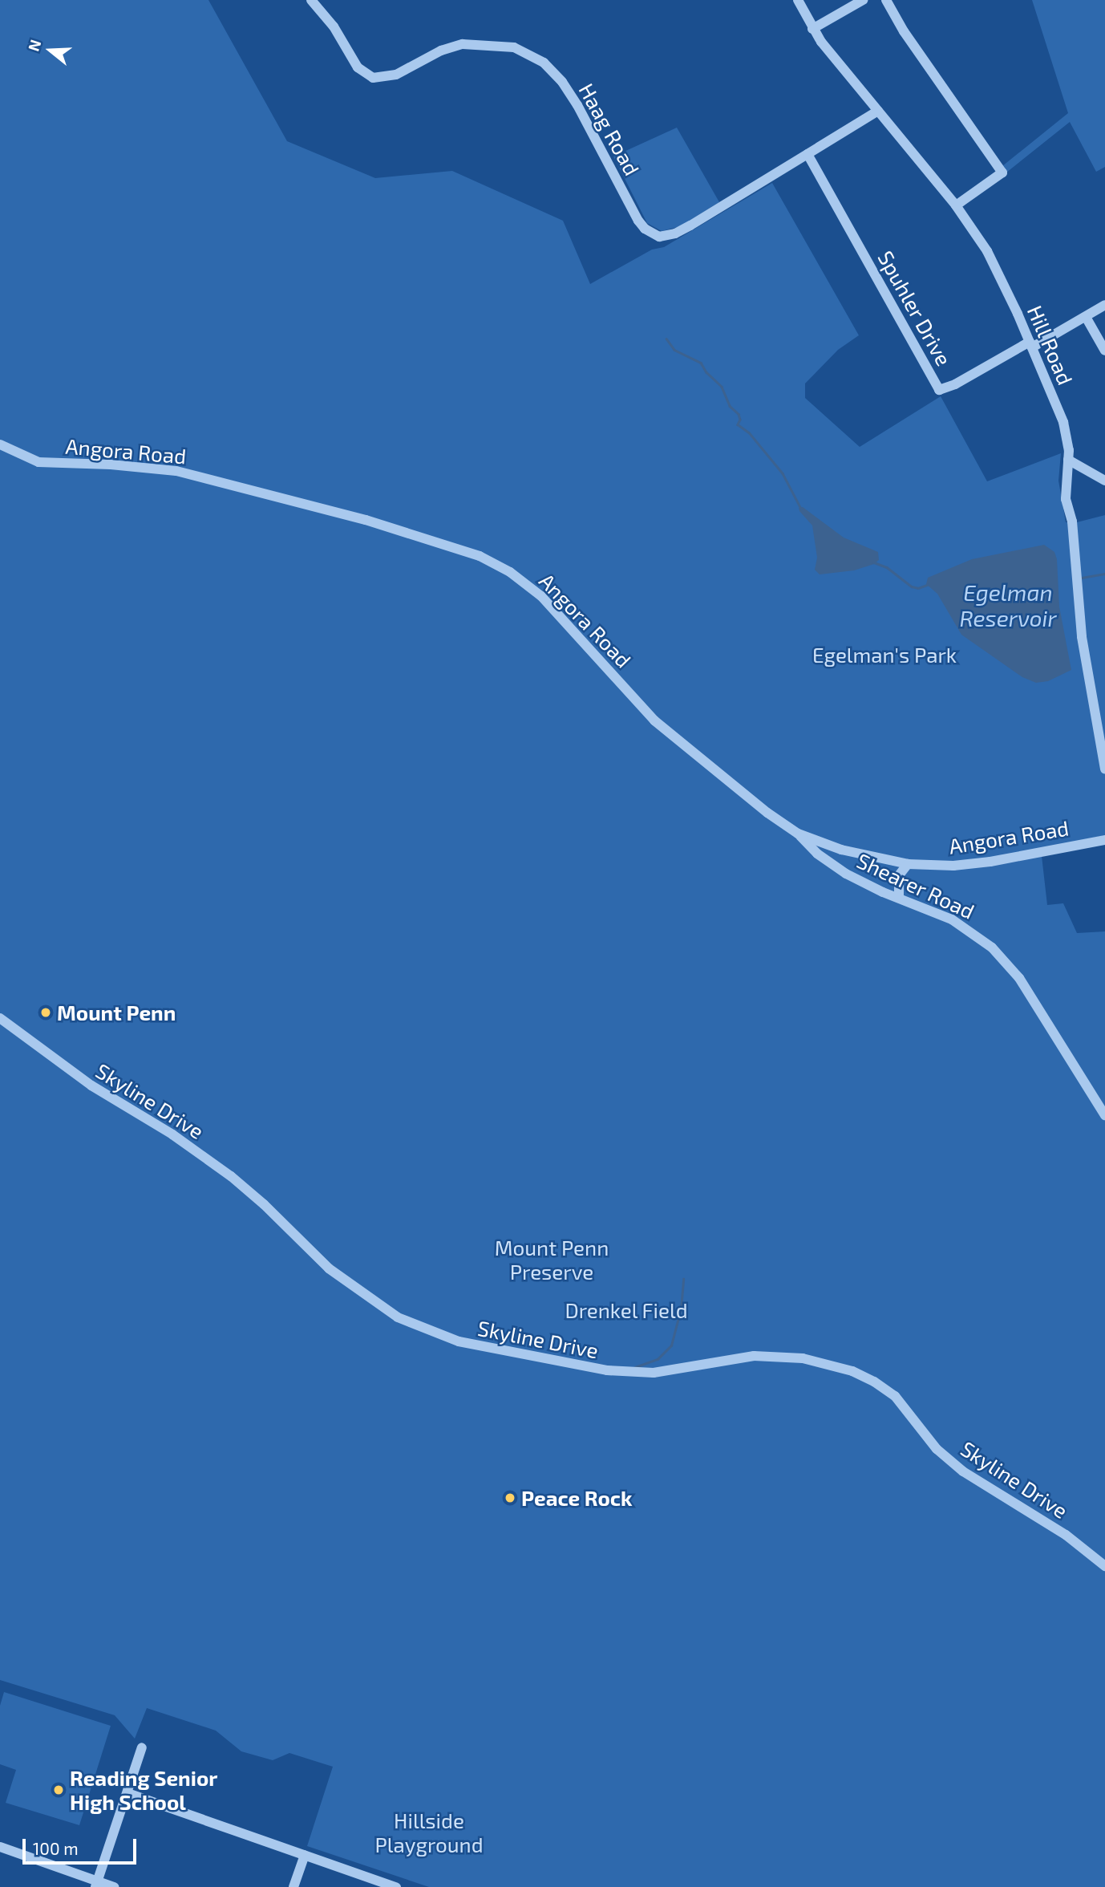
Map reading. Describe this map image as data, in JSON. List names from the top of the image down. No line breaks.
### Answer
{"streets":{"street":["Haag Road","Spuhler Drive","Hill Road","Angora Road","Shearer Road","Skyline Drive"]},"crossings":[["Haag Road","Spuhler Drive"],["Haag Road","Hill Road"],["Spuhler Drive","Hill Road"],["Angora Road","Shearer Road"]],"water":["Egelman Reservoir"],"parks":["Egelman's Park","Mount Penn Preserve","Drenkel Field","Hillside Playground"],"places":["Mount Penn","Peace Rock","Reading Senior High School"],"scale_bar":"100 m","north":"left"}
